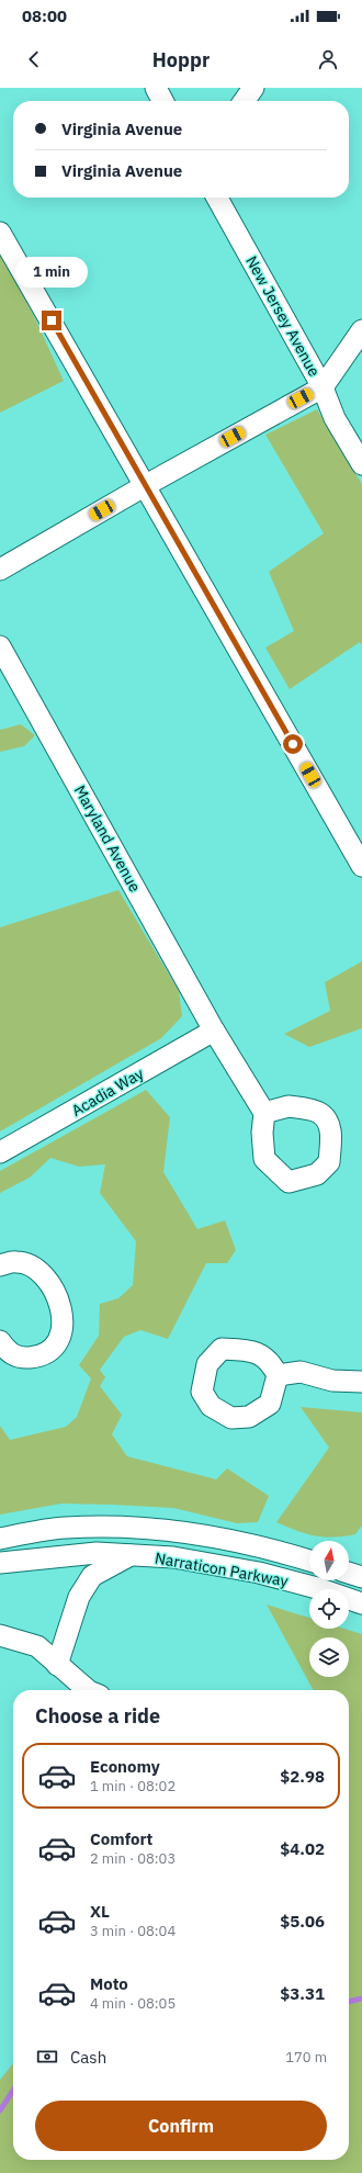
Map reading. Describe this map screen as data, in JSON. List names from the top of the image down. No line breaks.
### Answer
{"streets":{"street":["New Jersey Avenue","Maryland Avenue","Acadia Way","Narraticon Parkway"]},"crossings":[["Maryland Avenue","Acadia Way"]],"north":"top","page":{"status":"08:00","header":"Hoppr","banner":["Virginia Avenue","Virginia Avenue"],"bubble":"1 min","heading":"Choose a ride","list":[{"name":"Economy","note":"1 min · 08:02","value":"$2.98"},{"name":"Comfort","note":"2 min · 08:03","value":"$4.02"},{"name":"XL","note":"3 min · 08:04","value":"$5.06"},{"name":"Moto","note":"4 min · 08:05","value":"$3.31"}],"pay":["Cash","170 m"],"buttons":"Confirm"}}
